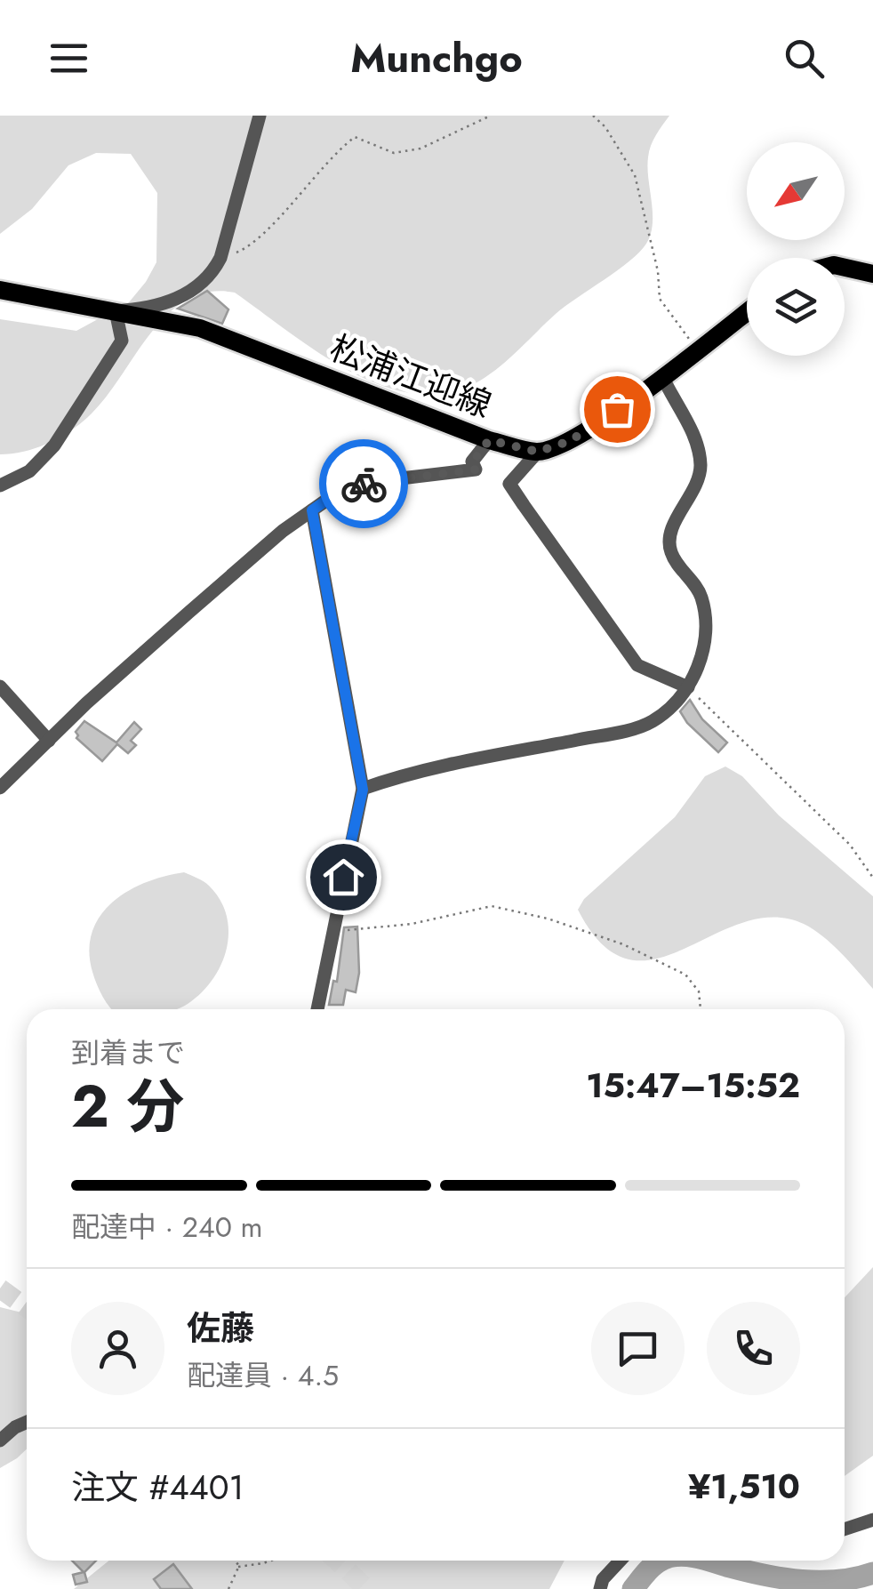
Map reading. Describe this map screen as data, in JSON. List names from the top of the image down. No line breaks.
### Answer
{"streets":{"main road":["松浦江迎線"]},"north":"bottom left","page":{"header":"Munchgo","heading":["2 分","到着まで","15:47–15:52"],"panel":["佐藤","配達員 · 4.5","注文 #4401","¥1,510"],"bar":"配達中 · 240 m"}}
